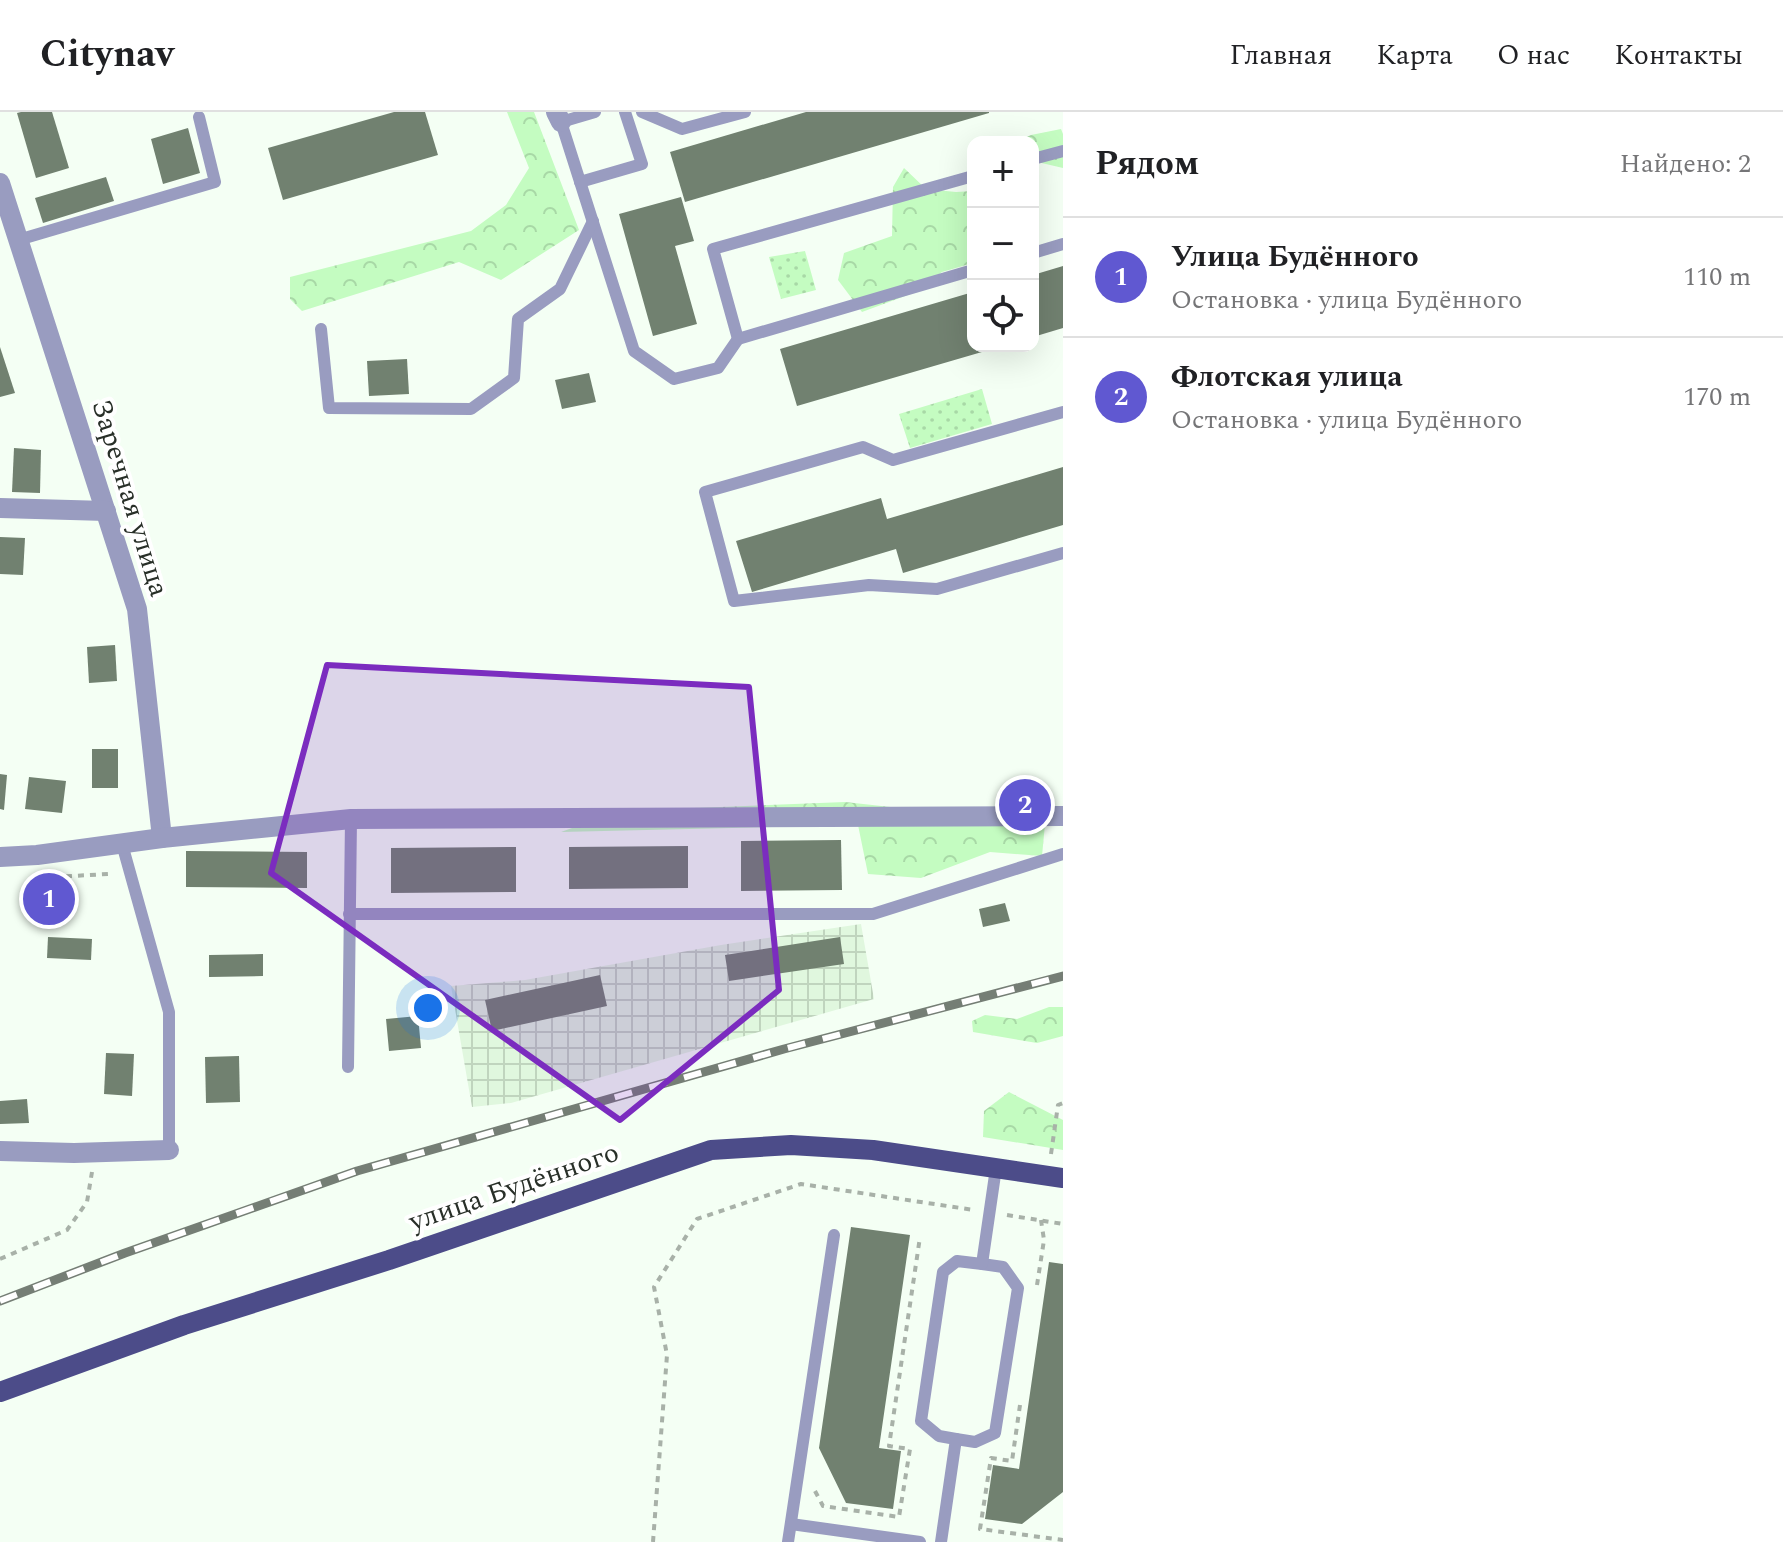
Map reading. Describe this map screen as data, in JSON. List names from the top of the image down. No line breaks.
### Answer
{"streets":{"main road":["улица Будённого"],"street":["Заречная улица"]},"page":{"header":"Citynav","nav":["Главная","Карта","О нас","Контакты"],"heading":["Рядом","Найдено: 2"],"map_buttons":["+","−"],"list":[{"mark":"1","name":"Улица Будённого","note":"Остановка · улица Будённого","value":"110 m"},{"mark":"2","name":"Флотская улица","note":"Остановка · улица Будённого","value":"170 m"}],"pins":["2","1"]}}
